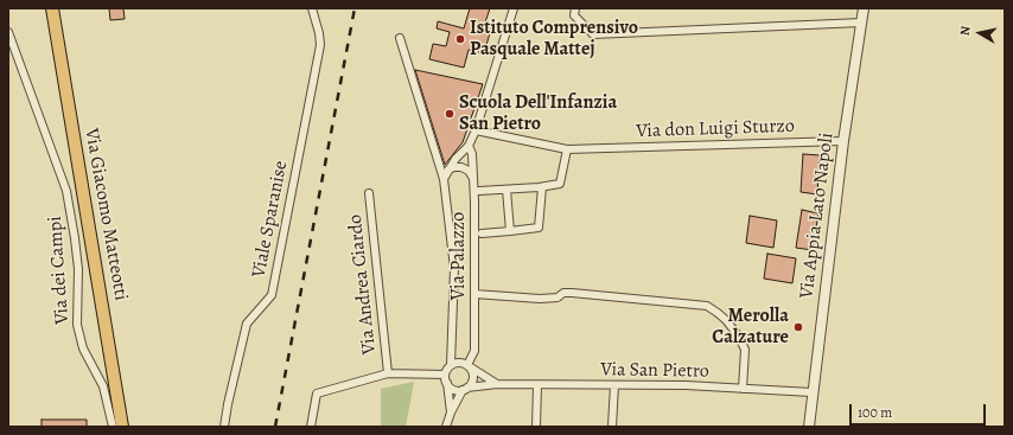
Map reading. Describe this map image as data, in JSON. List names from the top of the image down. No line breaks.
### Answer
{"streets":{"main road":["Via Giacomo Matteotti"],"street":["Via don Luigi Sturzo","Via Appia Lato Napoli","Viale Sparanise","Via Palazzo","Via dei Campi","Via Andrea Ciardo","Via San Pietro"]},"crossings":[["Via don Luigi Sturzo","Via Appia Lato Napoli"],["Via Appia Lato Napoli","Via San Pietro"],["Via Palazzo","Via Andrea Ciardo"],["Via Palazzo","Via San Pietro"],["Via Andrea Ciardo","Via San Pietro"]],"places":["Istituto Comprensivo Pasquale Mattej","Scuola Dell'Infanzia San Pietro","Merolla Calzature"],"scale_bar":"100 m","north":"left"}
